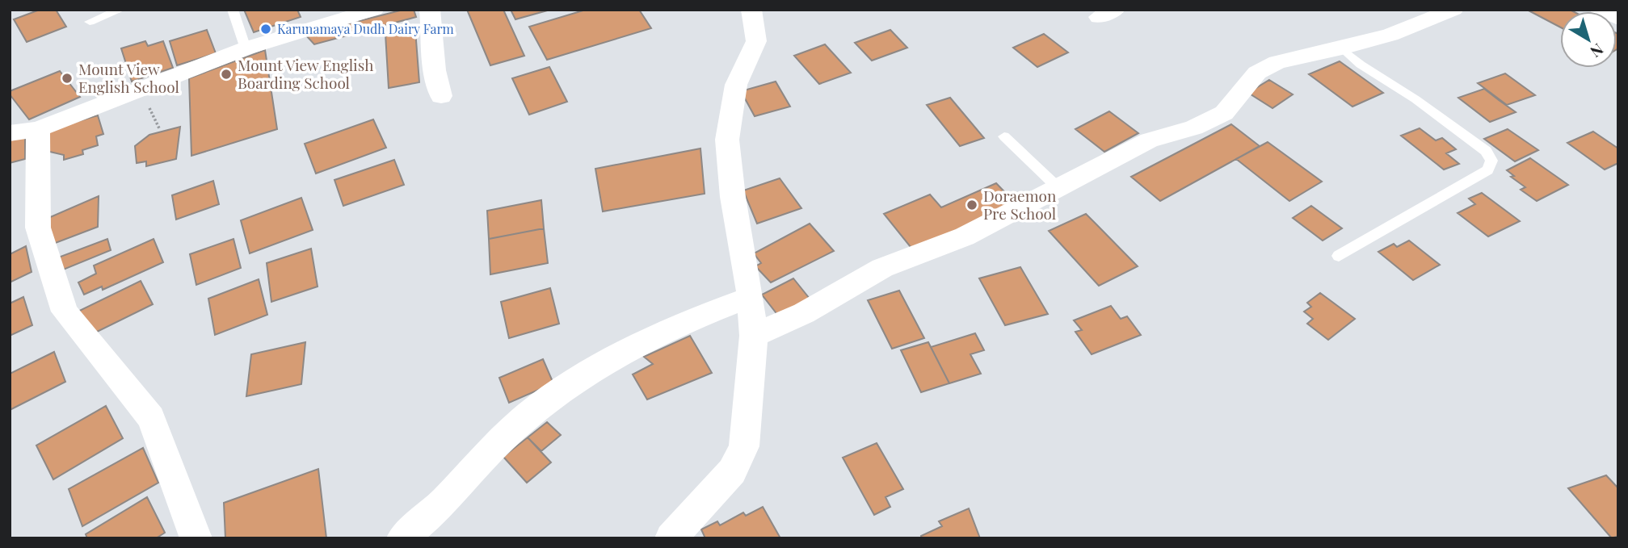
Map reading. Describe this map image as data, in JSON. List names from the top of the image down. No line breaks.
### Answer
{"places":["Karunamaya Dudh Dairy Farm","Mount View English Boarding School","Mount View English School","Doraemon Pre School"],"north":"bottom right"}
